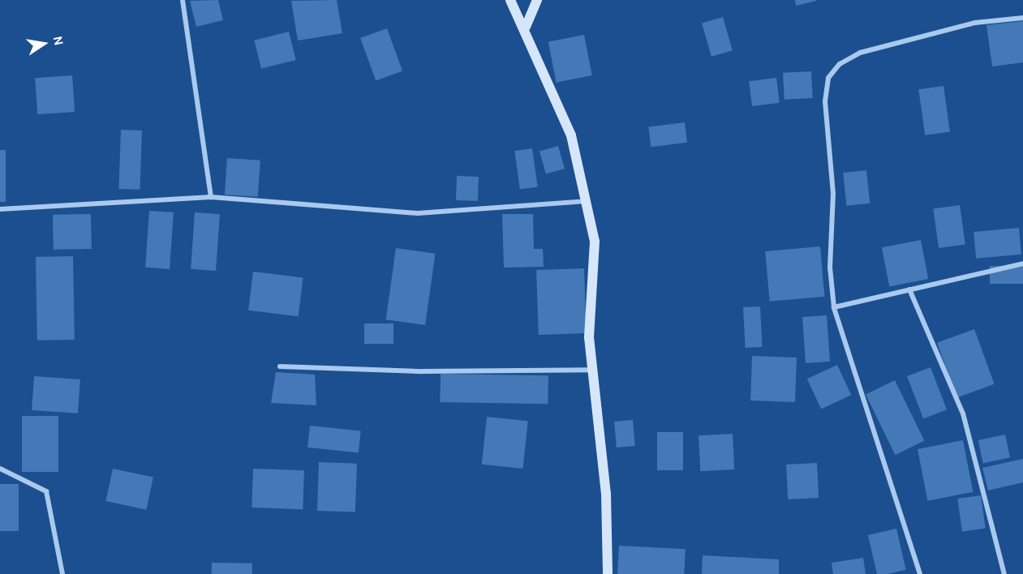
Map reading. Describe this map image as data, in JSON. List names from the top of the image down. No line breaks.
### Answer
{"north":"right"}
